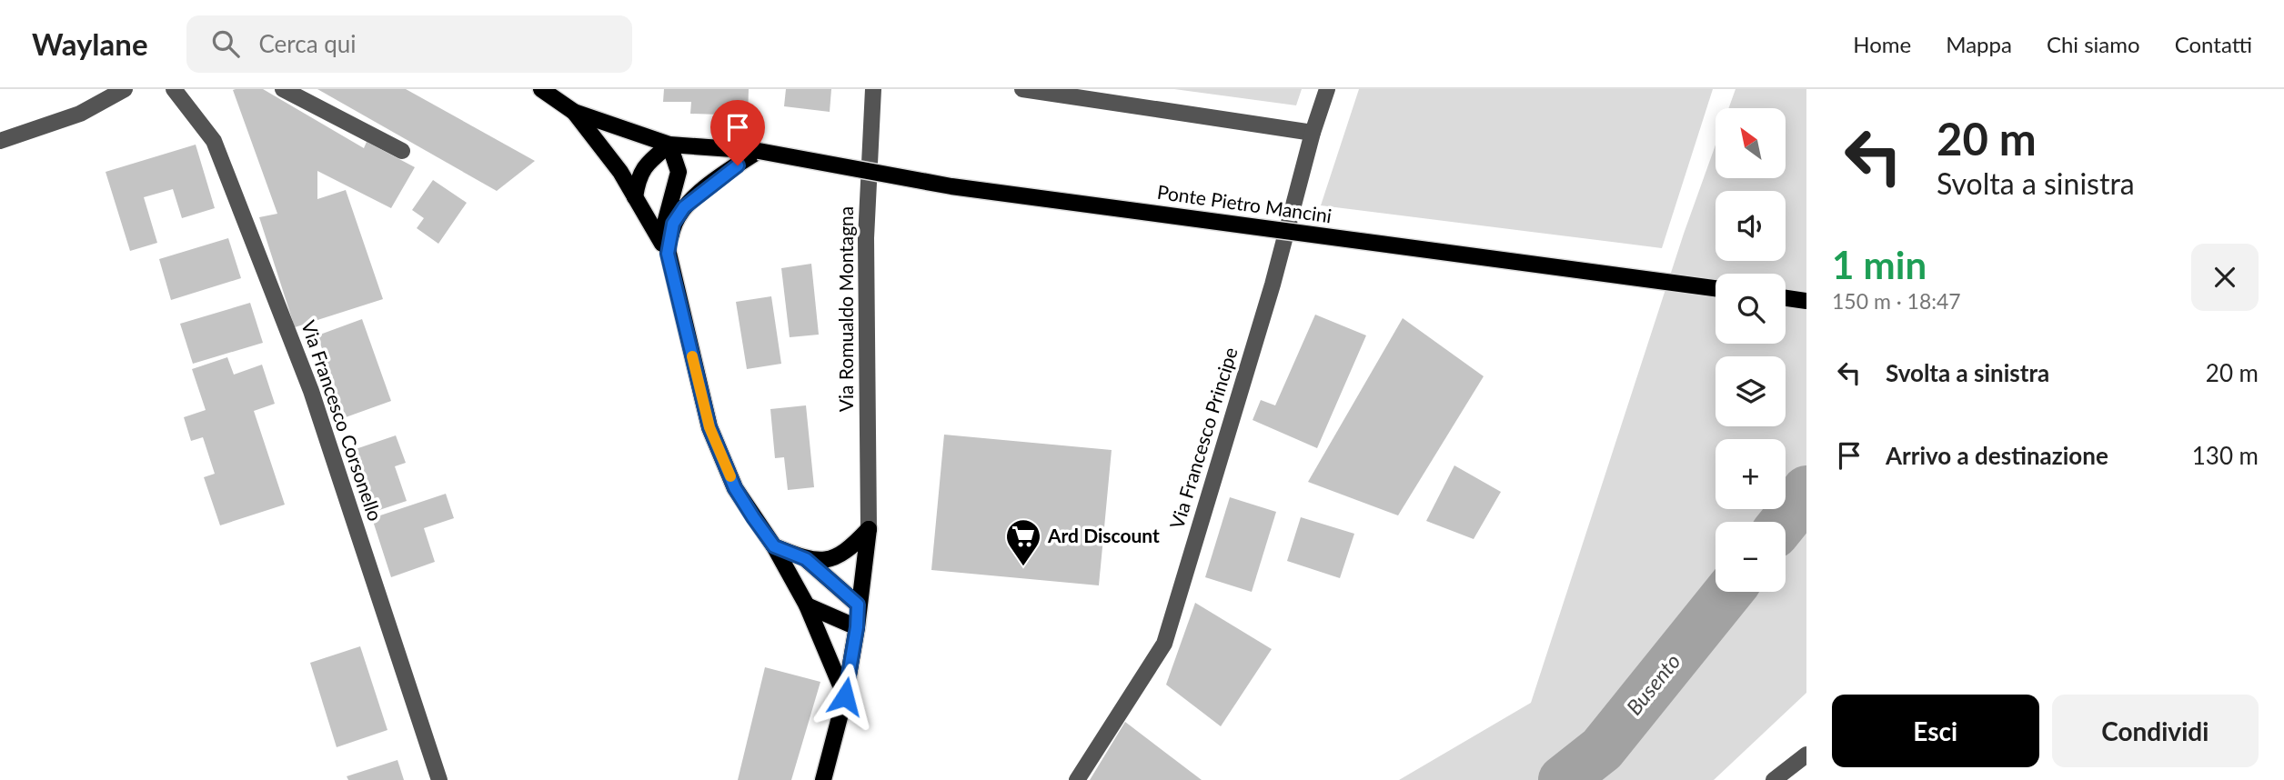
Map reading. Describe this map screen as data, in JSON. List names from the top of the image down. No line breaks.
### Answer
{"streets":{"main road":["Ponte Pietro Mancini"],"street":["Via Romualdo Montagna","Via Francesco Corsonello","Via Francesco Principe"]},"water":["Busento"],"places":{"supermarket":["Ard Discount"]},"north":"top left","page":{"header":"Waylane","search":"Cerca qui","nav":["Home","Mappa","Chi siamo","Contatti"],"turn":["20 m","Svolta a sinistra"],"map_buttons":["+","−"],"heading":["1 min","150 m · 18:47"],"list":[{"name":"Svolta a sinistra","value":"20 m"},{"name":"Arrivo a destinazione","value":"130 m"}],"buttons":["Esci","Condividi"]}}
